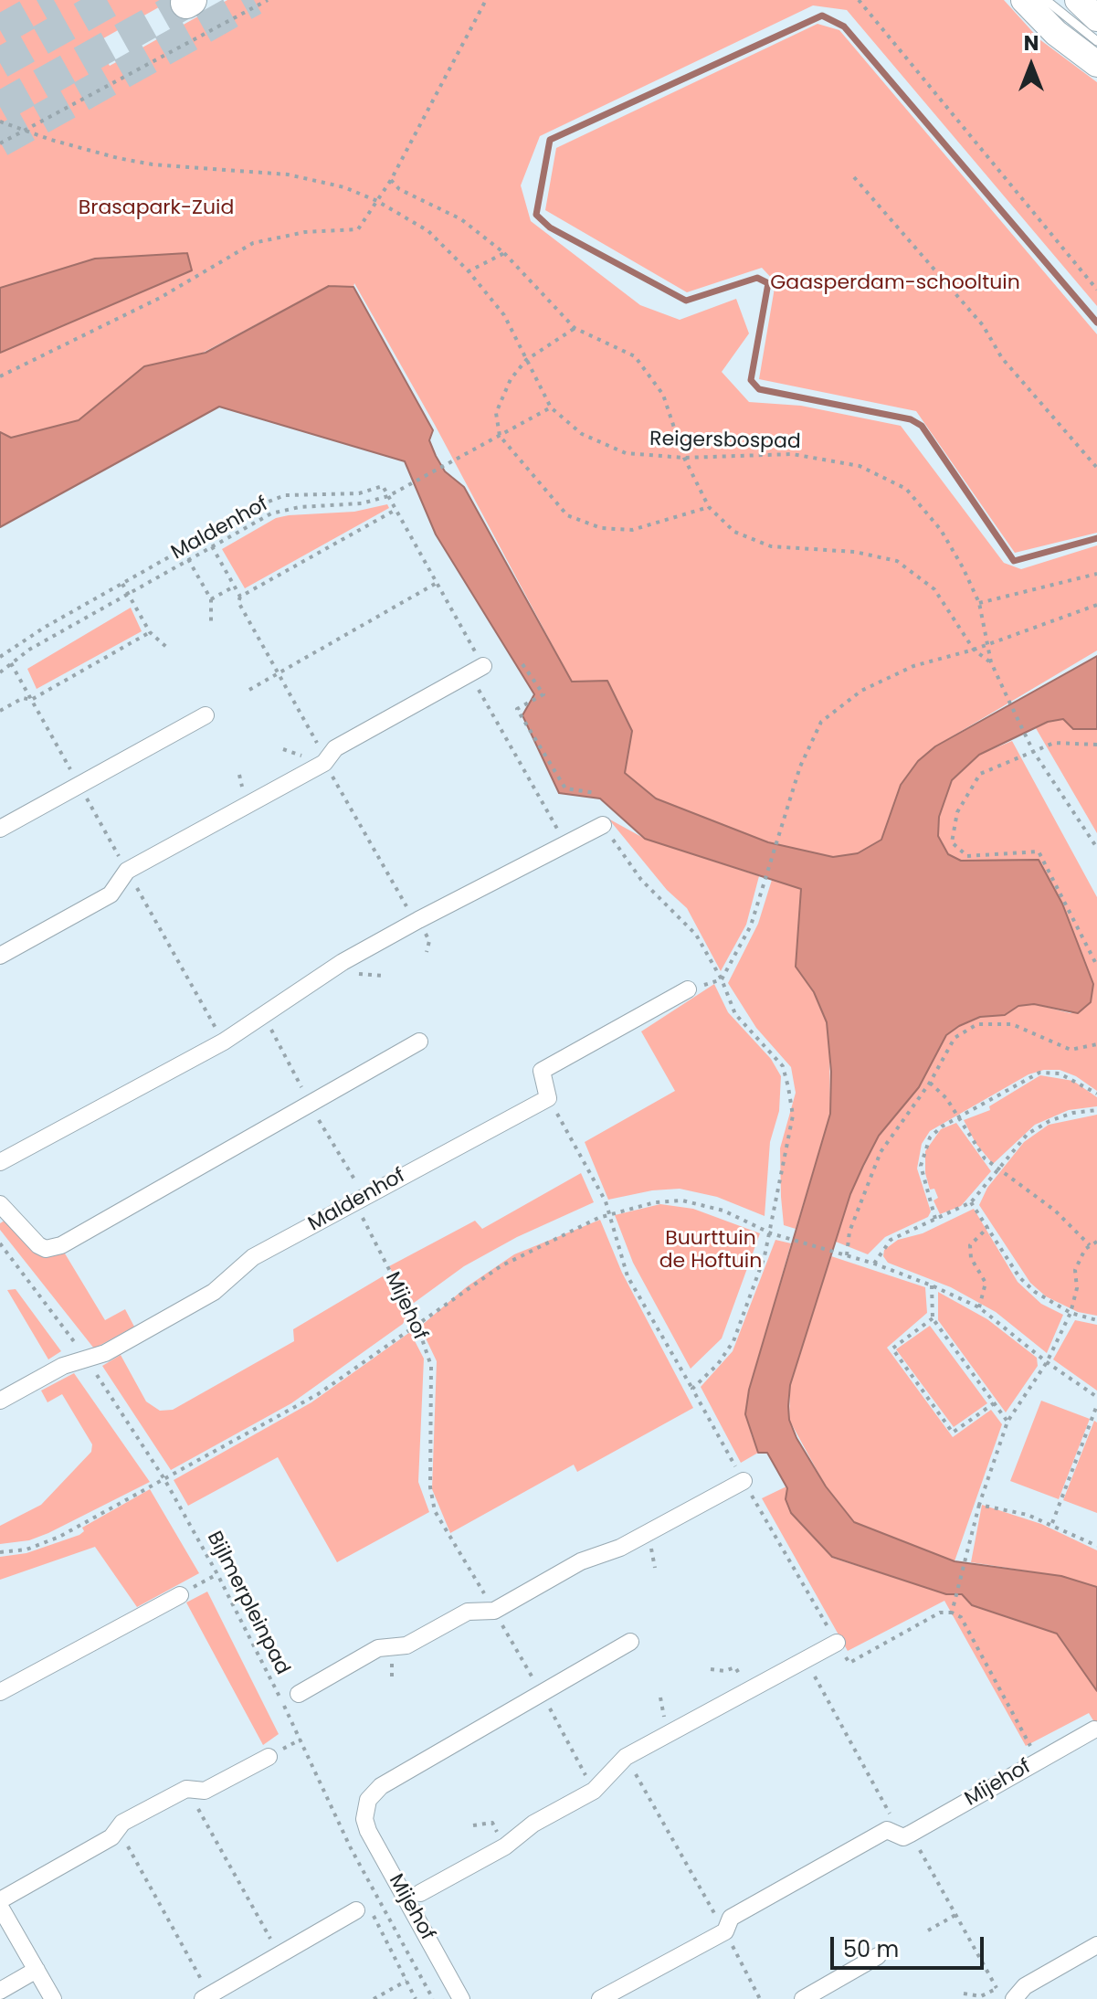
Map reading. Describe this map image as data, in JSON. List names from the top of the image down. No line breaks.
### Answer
{"streets":{"street":["Maldenhof","Mijehof"],"path":["Reigersbospad","Bijlmerpleinpad"]},"crossings":[["Maldenhof","Mijehof"],["Maldenhof","Bijlmerpleinpad"]],"parks":["Brasapark-Zuid","Gaasperdam-schooltuin","Buurttuin de Hoftuin"],"scale_bar":"50 m","north":"top"}
